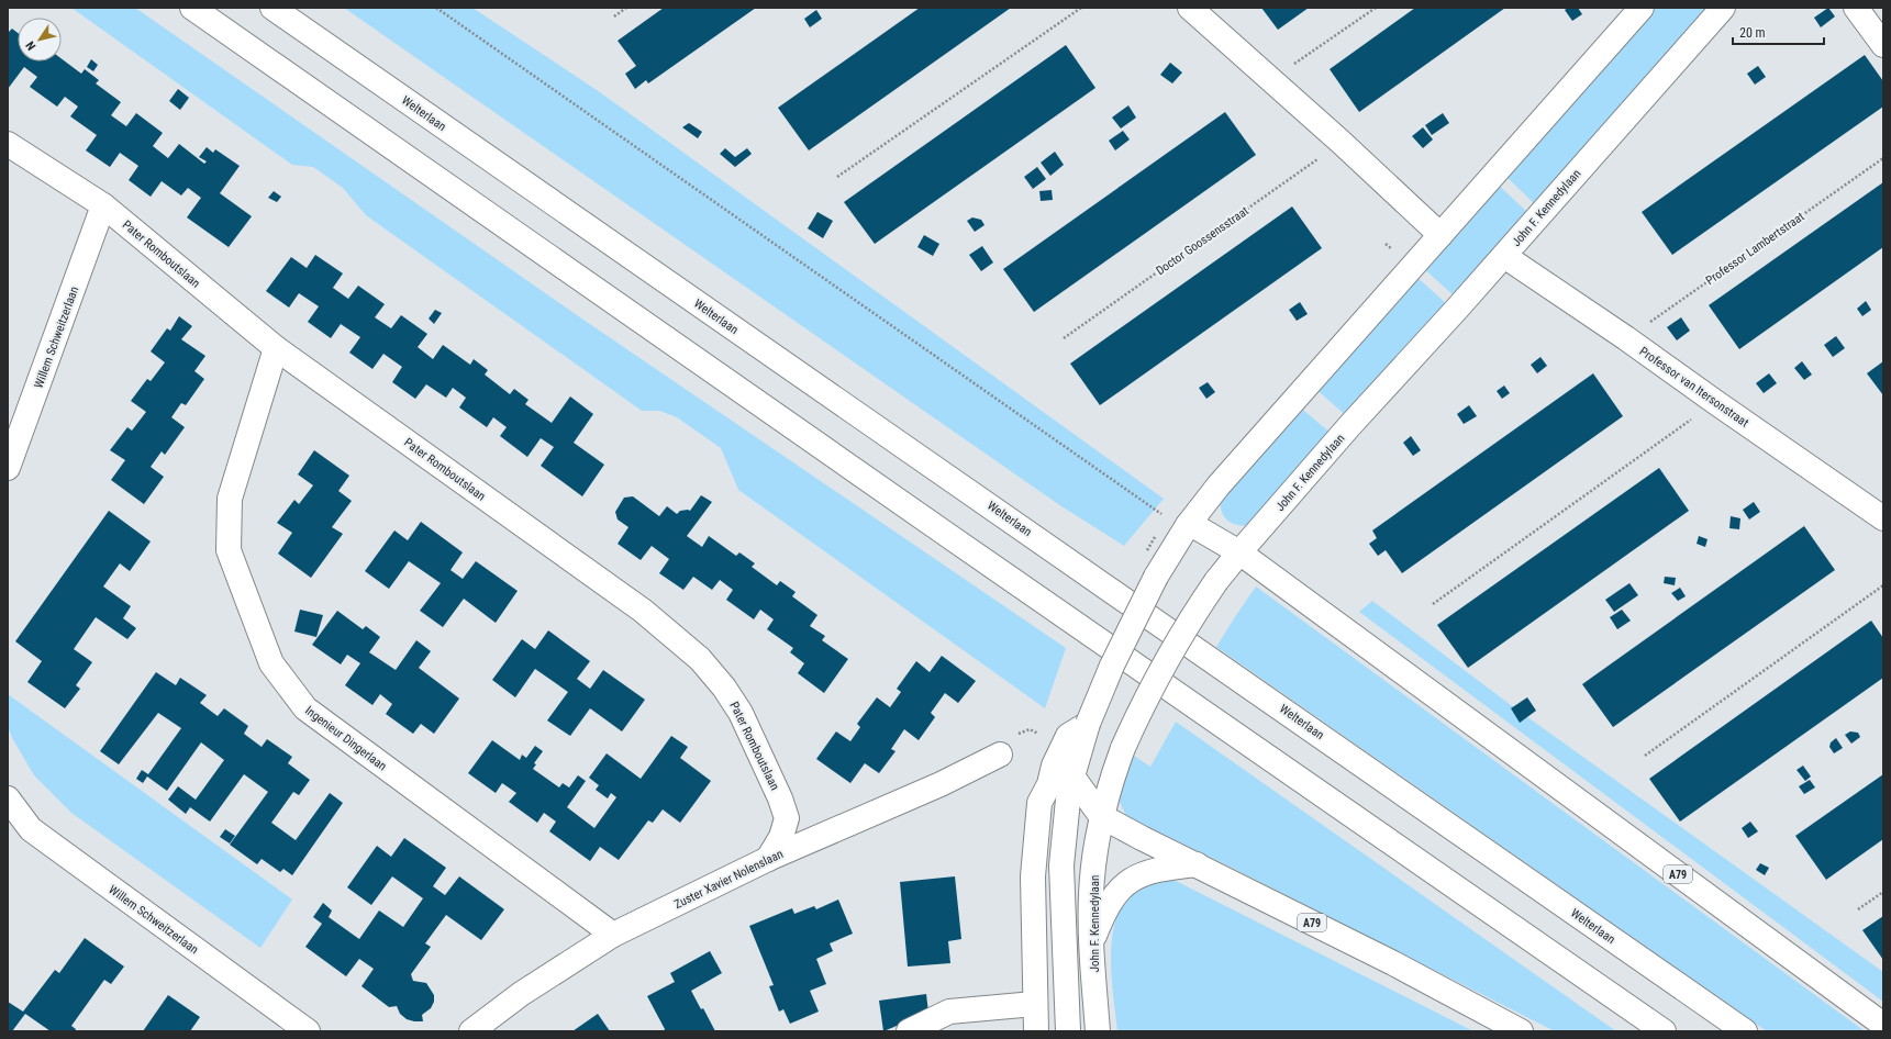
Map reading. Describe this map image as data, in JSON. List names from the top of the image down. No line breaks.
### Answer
{"streets":{"main road":["Welterlaan","John F. Kennedylaan","Pater Romboutslaan","Willem Schweitzerlaan","Professor van Itersonstraat","Ingenieur Dingerlaan","A79","Zuster Xavier Nolenslaan"],"path":["Doctor Goossensstraat","Professor Lambertstraat"]},"crossings":[["John F. Kennedylaan","Professor van Itersonstraat"],["John F. Kennedylaan","A79"],["Professor Lambertstraat","Professor van Itersonstraat"],["Pater Romboutslaan","Willem Schweitzerlaan"],["Pater Romboutslaan","Ingenieur Dingerlaan"],["Pater Romboutslaan","Zuster Xavier Nolenslaan"],["Ingenieur Dingerlaan","Zuster Xavier Nolenslaan"]],"scale_bar":"20 m","north":"bottom left"}
